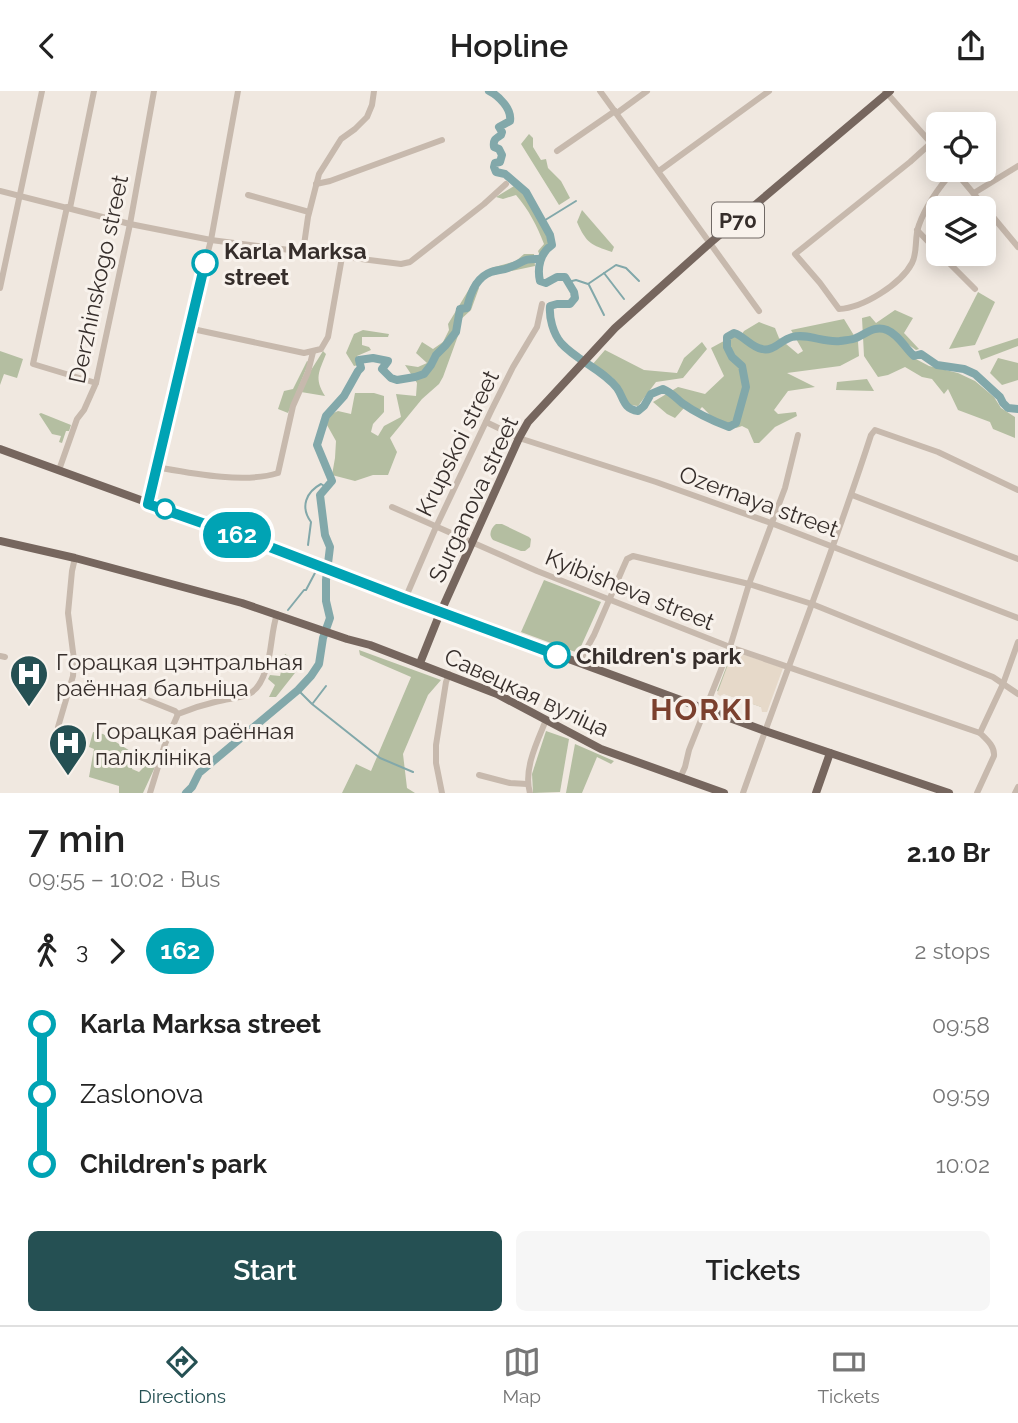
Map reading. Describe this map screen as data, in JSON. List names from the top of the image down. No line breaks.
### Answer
{"streets":{"main road":["Р70","Surganova street","Савецкая вуліца"],"street":["Derzhinskogo street","Krupskoi street","Ozernaya street","Kyibisheva street"]},"crossings":[["Р70","Surganova street"],["Krupskoi street","Ozernaya street"],["Krupskoi street","Kyibisheva street"],["Surganova street","Ozernaya street"],["Surganova street","Kyibisheva street"],["Surganova street","Савецкая вуліца"]],"districts":["HORKI"],"places":{"other":["Karla Marksa street","Children's park"],"hospital":["Горацкая цэнтральная раённая бальніца","Горацкая раённая паліклініка"]},"lines":["bus line 162"],"page":{"header":"Hopline","on_map":"162","heading":["7 min","09:55 – 10:02 · Bus","2.10 Br"],"legs":["3","162","2 stops"],"list":[{"name":"Karla Marksa street","value":"09:58"},{"name":"Zaslonova","value":"09:59"},{"name":"Children's park","value":"10:02"}],"buttons":["Start","Tickets"],"tabs":["Directions","Map","Tickets"]}}
